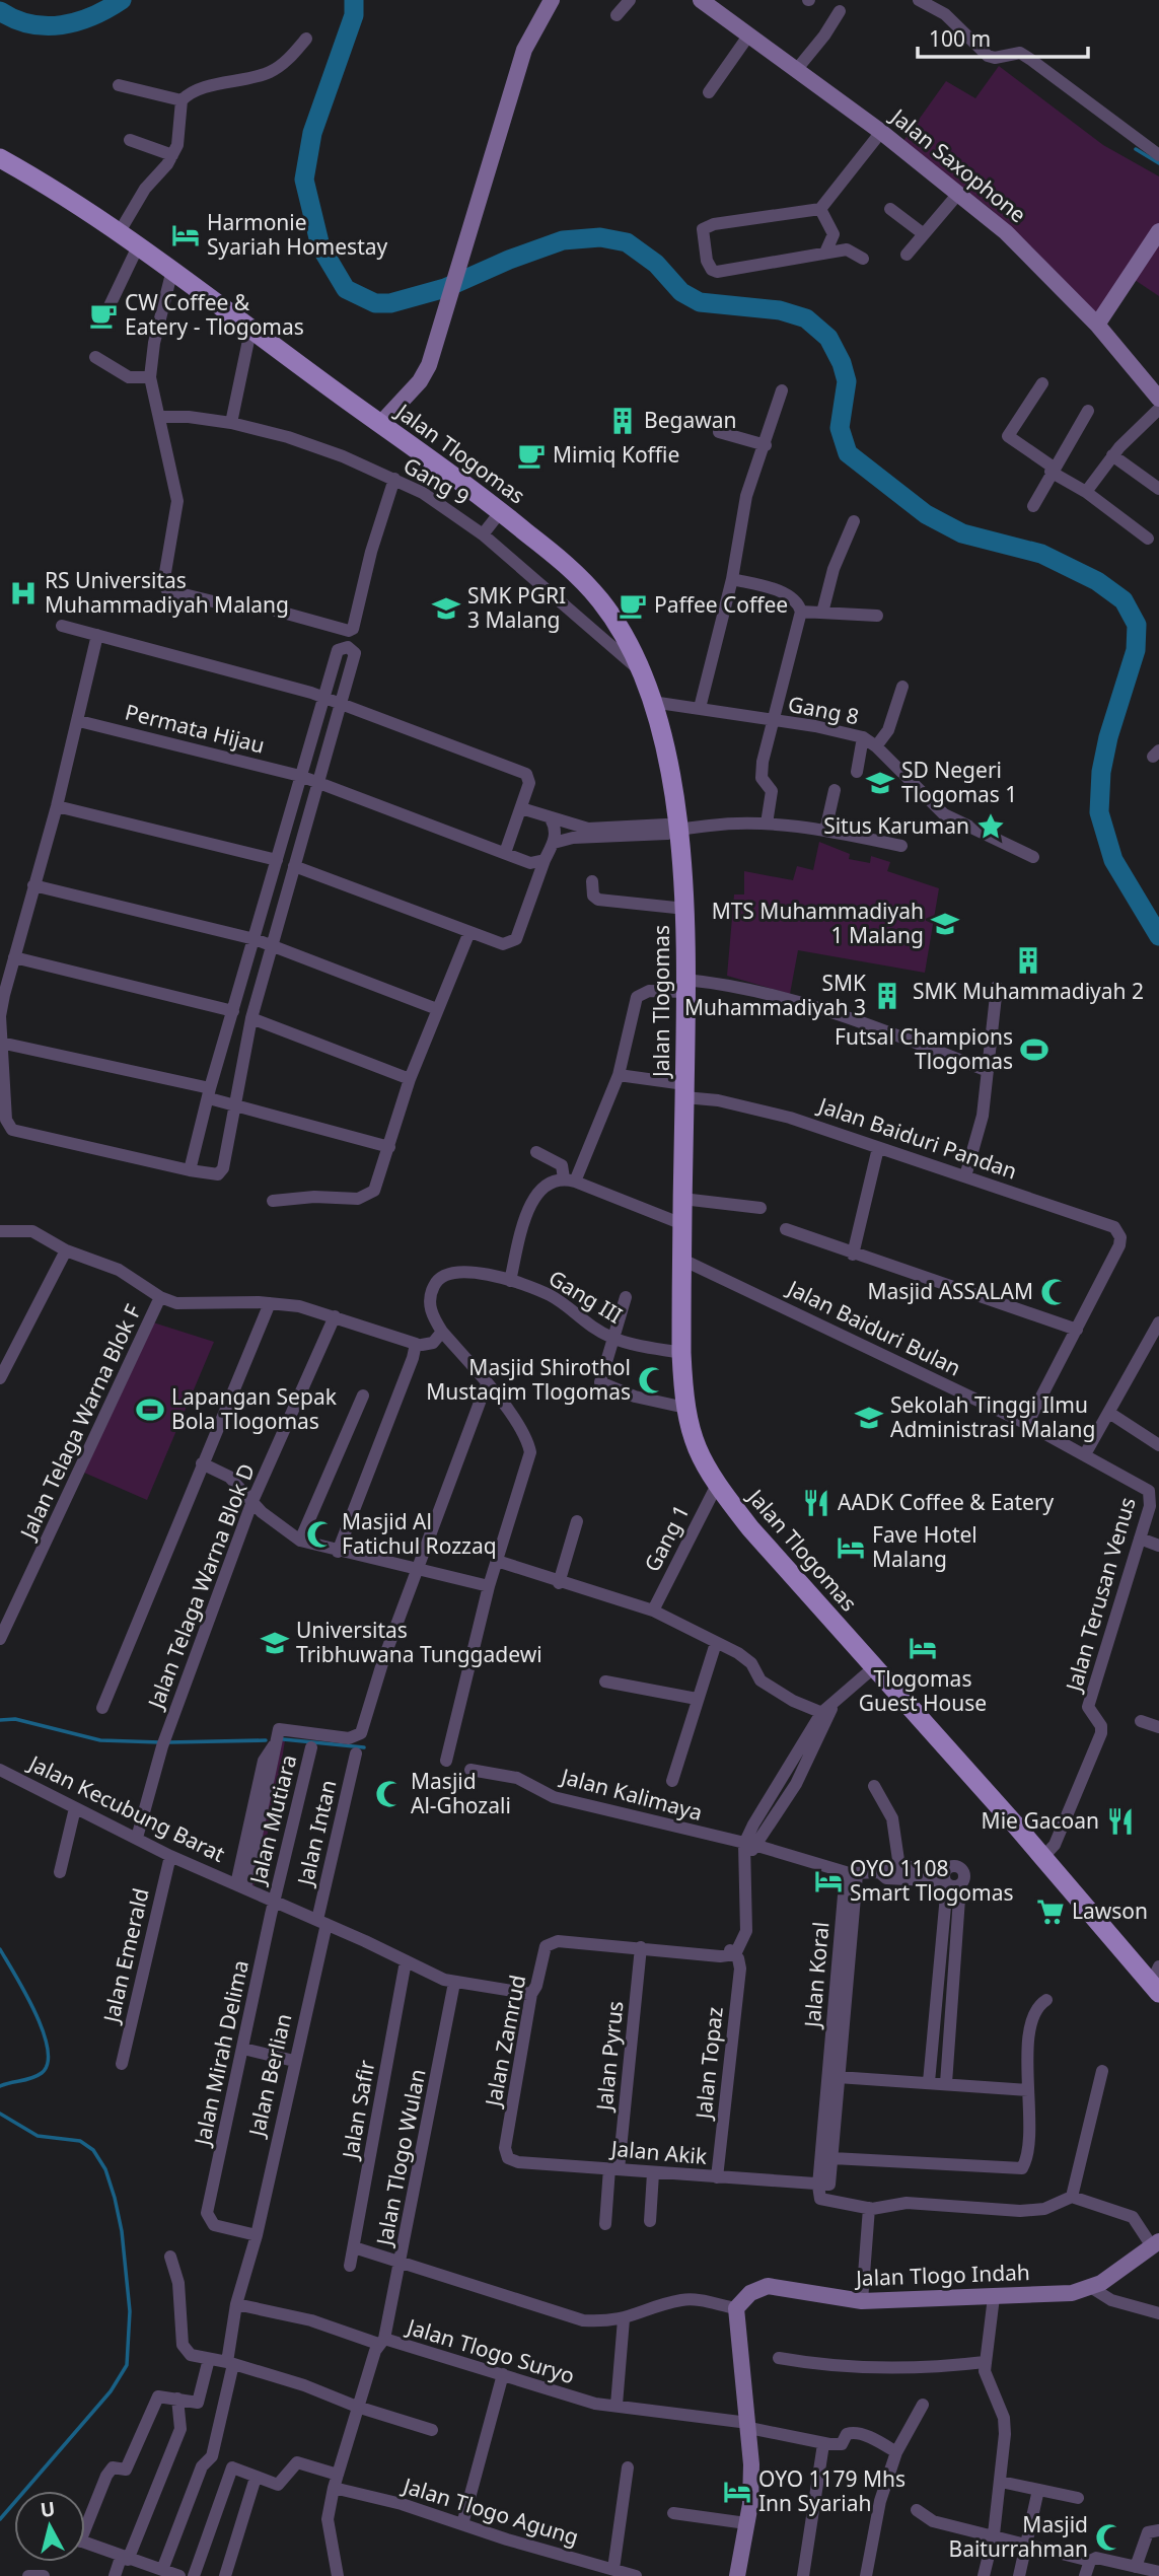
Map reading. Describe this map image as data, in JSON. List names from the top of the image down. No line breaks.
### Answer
{"streets":{"main road":["Jalan Saxophone","Jalan Tlogomas","Jalan Tlogo Indah"],"street":["Gang 9","Gang 8","Permata Hijau","Jalan Baiduri Pandan","Gang III","Jalan Baiduri Bulan","Jalan Telaga Warna Blok F","Gang 1","Jalan Telaga Warna Blok D","Jalan Terusan Venus","Jalan Kalimaya","Jalan Kecubung Barat","Jalan Mutiara","Jalan Intan","Jalan Emerald","Jalan Koral","Jalan Zamrud","Jalan Mirah Delima","Jalan Pyrus","Jalan Topaz","Jalan Berlian","Jalan Safir","Jalan Akik","Jalan Tlogo Wulan","Jalan Tlogo Suryo","Jalan Tlogo Agung"]},"crossings":[["Jalan Tlogomas","Gang 9"],["Jalan Tlogomas","Gang 8"],["Jalan Tlogomas","Jalan Baiduri Pandan"],["Jalan Tlogomas","Gang III"],["Jalan Tlogomas","Jalan Baiduri Bulan"],["Jalan Tlogomas","Gang 1"],["Jalan Tlogomas","Jalan Terusan Venus"],["Jalan Baiduri Bulan","Jalan Terusan Venus"],["Jalan Telaga Warna Blok D","Jalan Kecubung Barat"],["Jalan Kalimaya","Jalan Topaz"],["Jalan Kecubung Barat","Jalan Mutiara"],["Jalan Kecubung Barat","Jalan Intan"],["Jalan Kecubung Barat","Jalan Emerald"],["Jalan Kecubung Barat","Jalan Zamrud"],["Jalan Kecubung Barat","Jalan Mirah Delima"],["Jalan Kecubung Barat","Jalan Berlian"],["Jalan Kecubung Barat","Jalan Safir"],["Jalan Kecubung Barat","Jalan Tlogo Wulan"],["Jalan Mutiara","Jalan Mirah Delima"],["Jalan Intan","Jalan Berlian"],["Jalan Koral","Jalan Akik"],["Jalan Zamrud","Jalan Pyrus"],["Jalan Zamrud","Jalan Akik"],["Jalan Mirah Delima","Jalan Berlian"],["Jalan Pyrus","Jalan Akik"],["Jalan Topaz","Jalan Akik"],["Jalan Tlogo Wulan","Jalan Tlogo Suryo"],["Jalan Tlogo Suryo","Jalan Tlogo Agung"]],"places":{"hotel":["Harmonie Syariah Homestay","Fave Hotel Malang","Tlogomas Guest House","OYO 1108 Smart Tlogomas","OYO 1179 Mhs Inn Syariah"],"cafe":["CW Coffee & Eatery - Tlogomas","Mimiq Koffie","Paffee Coffee"],"building":["Begawan","SMK Muhammadiyah 2","SMK Muhammadiyah 3"],"hospital":["RS Universitas Muhammadiyah Malang"],"school or university":["SMK PGRI 3 Malang","SD Negeri Tlogomas 1","MTS Muhammadiyah 1 Malang","Sekolah Tinggi Ilmu Administrasi Malang","Universitas Tribhuwana Tunggadewi"],"place":["Situs Karuman"],"sports":["Futsal Champions Tlogomas","Lapangan Sepak Bola Tlogomas"],"mosque":["Masjid ASSALAM","Masjid Shirothol Mustaqim Tlogomas","Masjid Al Fatichul Rozzaq","Masjid Al-Ghozali","Masjid Baiturrahman"],"restaurant":["AADK Coffee & Eatery","Mie Gacoan"],"supermarket":["Lawson"]},"scale_bar":"100 m","north":"top"}
